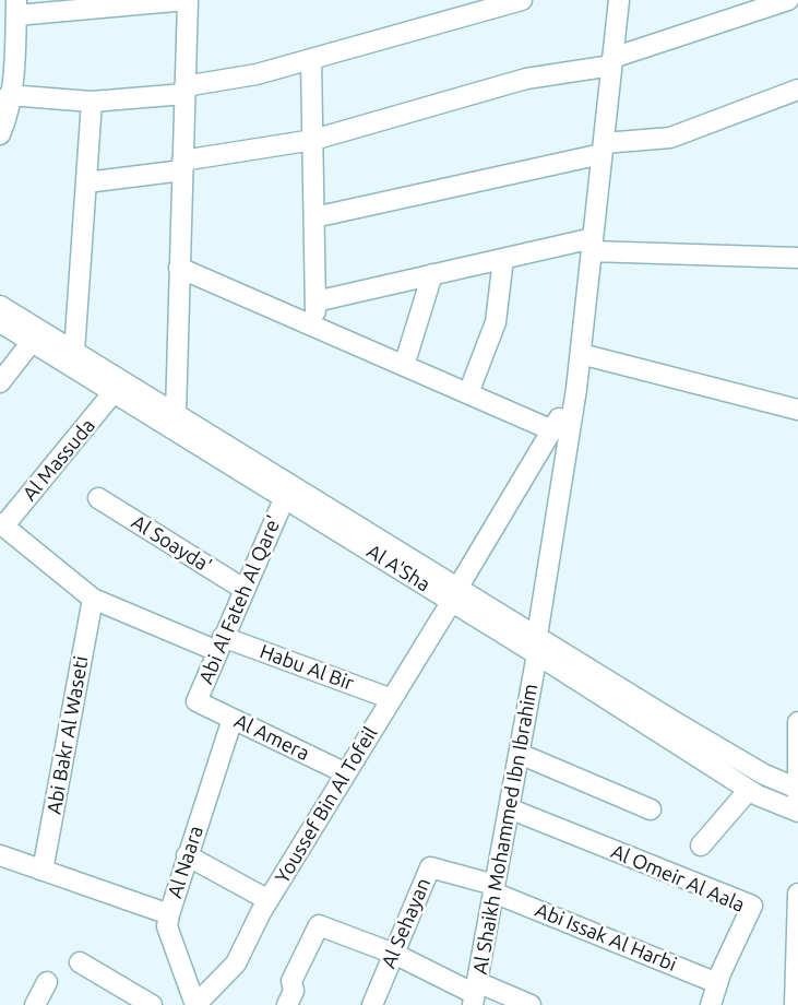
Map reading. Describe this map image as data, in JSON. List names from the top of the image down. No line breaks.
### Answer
{"streets":{"street":["Al Massuda","Al Soayda'","Al A'Sha","Abi Al Fateh Al Qare'","Habu Al Bir","Abi Bakr Al Waseti","Al Amera","Youssef Bin Al Tofeil","Al Shaikh Mohammed Ibn Ibrahim","Al Naara","Al Omeir Al Aala","Al Sehayan","Abi Issak Al Harbi"]},"crossings":[["Al Massuda","Al A'Sha"],["Al Massuda","Habu Al Bir"],["Al Soayda'","Abi Al Fateh Al Qare'"],["Al A'Sha","Abi Al Fateh Al Qare'"],["Al A'Sha","Youssef Bin Al Tofeil"],["Al A'Sha","Al Shaikh Mohammed Ibn Ibrahim"],["Abi Al Fateh Al Qare'","Habu Al Bir"],["Abi Al Fateh Al Qare'","Al Amera"],["Habu Al Bir","Abi Bakr Al Waseti"],["Habu Al Bir","Youssef Bin Al Tofeil"],["Al Amera","Youssef Bin Al Tofeil"],["Al Amera","Al Naara"],["Youssef Bin Al Tofeil","Al Shaikh Mohammed Ibn Ibrahim"],["Youssef Bin Al Tofeil","Al Naara"],["Al Shaikh Mohammed Ibn Ibrahim","Al Omeir Al Aala"],["Al Shaikh Mohammed Ibn Ibrahim","Al Sehayan"],["Al Shaikh Mohammed Ibn Ibrahim","Abi Issak Al Harbi"],["Al Omeir Al Aala","Abi Issak Al Harbi"],["Al Sehayan","Abi Issak Al Harbi"]]}
